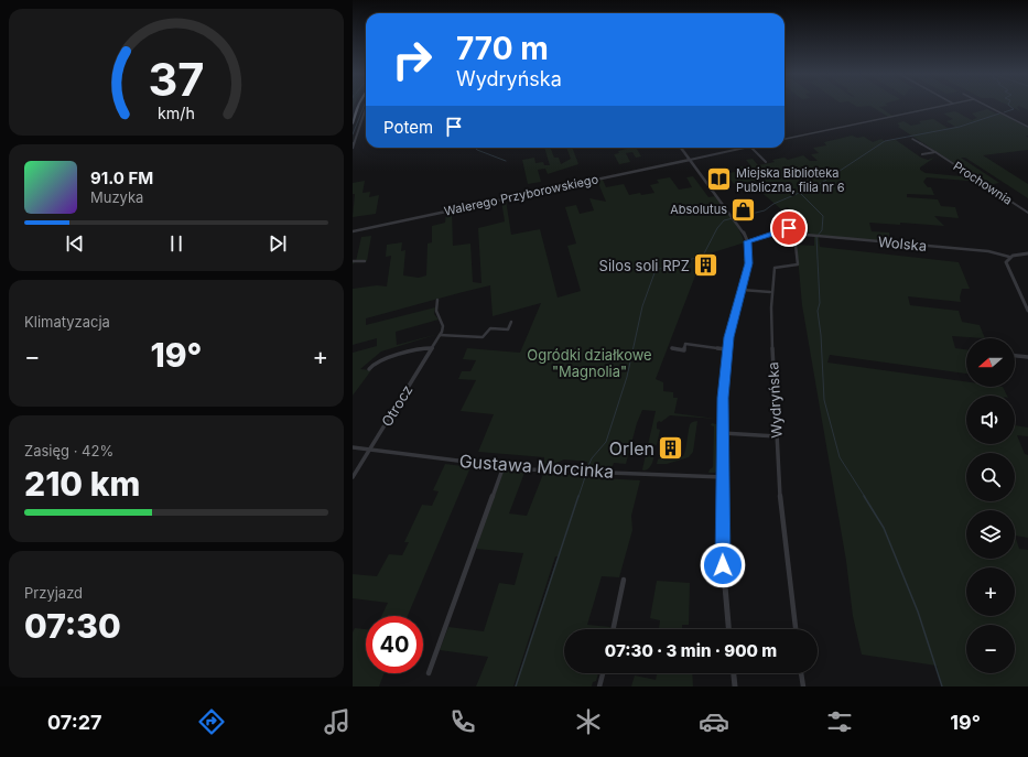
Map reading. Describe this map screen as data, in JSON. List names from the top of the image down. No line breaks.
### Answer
{"streets":{"street":["Prochownia","Walerego Przyborowskiego","Wolska","Wydryńska","Otrocz","Gustawa Morcinka"]},"crossings":[["Wolska","Wydryńska"],["Otrocz","Gustawa Morcinka"]],"parks":["Ogródki działkowe \"Magnolia\""],"places":{"library":["Miejska Biblioteka Publiczna, filia nr 6"],"shop":["Absolutus"],"building":["Silos soli RPZ","Orlen"]},"north":"left","page":{"turn":["770 m","Wydryńska"],"then":"Potem","song":["91.0 FM","Muzyka"],"tile":["Klimatyzacja",["Zasięg · 42%","210 km"],["Przyjazd","07:30"]],"heat":["−","19°","+"],"map_buttons":["+","−"],"limit":"40","trip":"07:30 · 3 min · 900 m","tabs":["07:27","19°"],"gauge":["37","km/h"]}}
